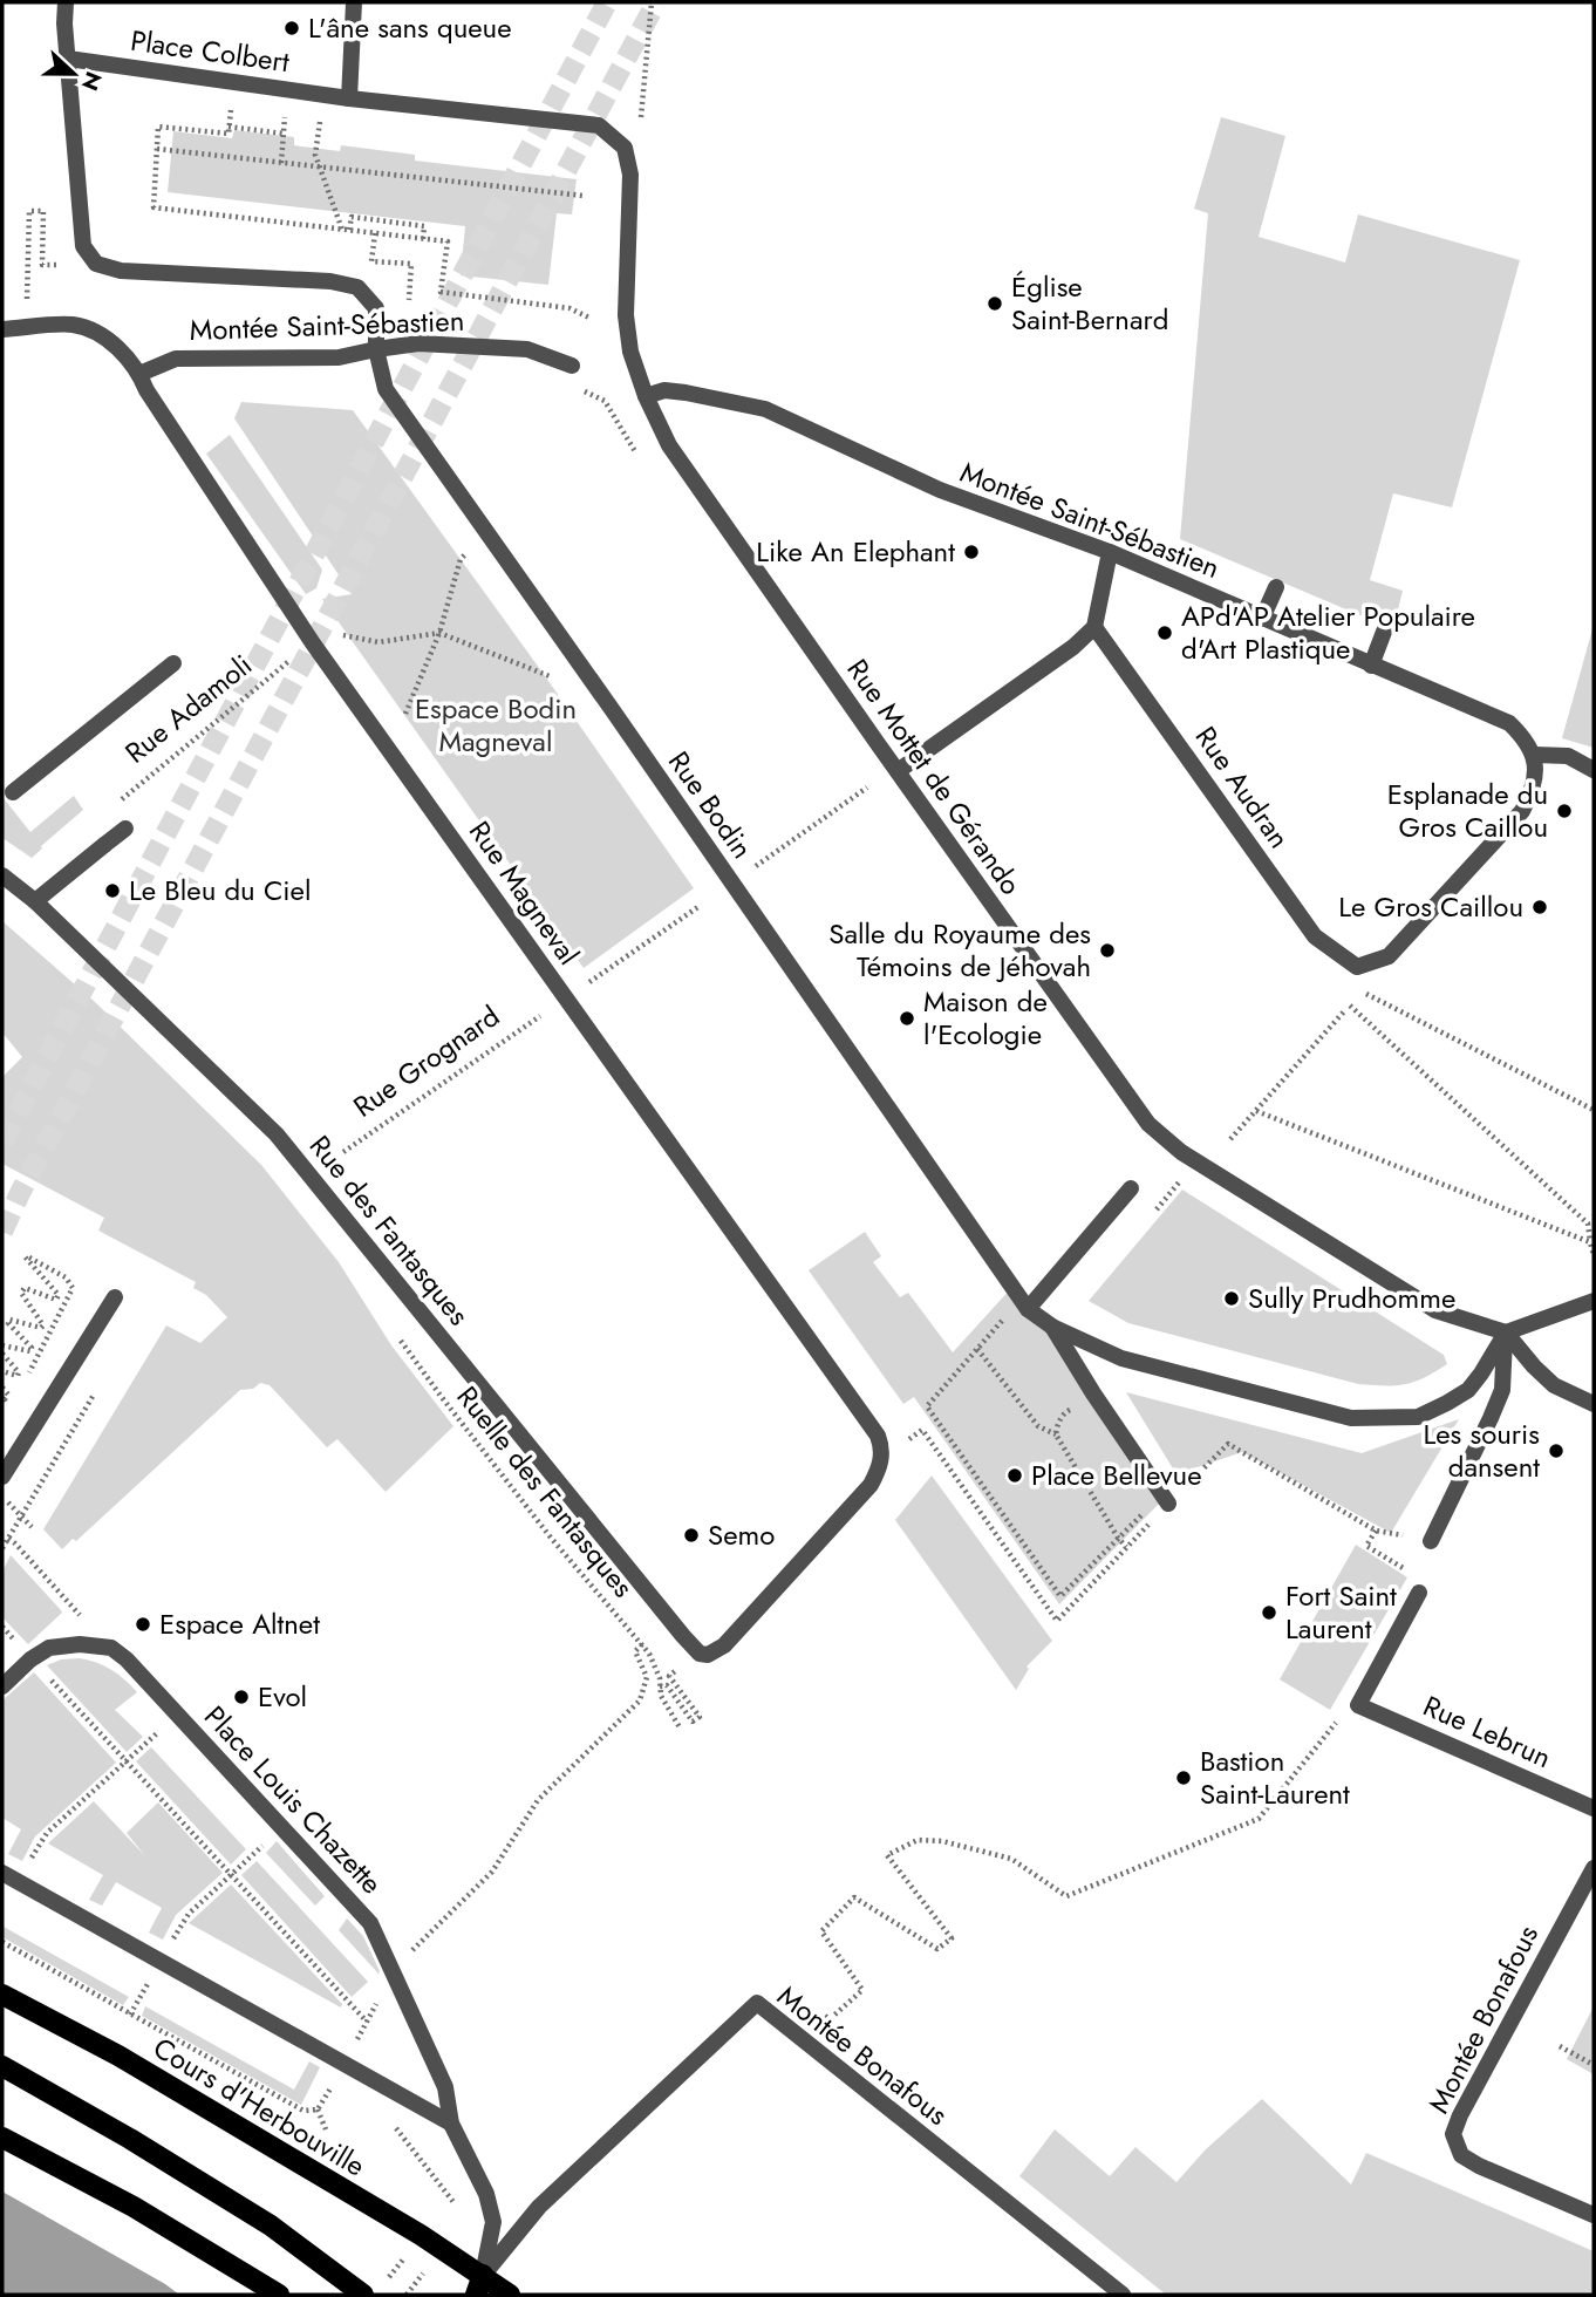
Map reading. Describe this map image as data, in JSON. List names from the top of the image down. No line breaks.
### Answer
{"streets":{"main road":["Cours d'Herbouville"],"street":["Place Colbert","Montée Saint-Sébastien","Rue Mottet de Gérando","Rue Audran","Rue Bodin","Rue Magneval","Rue des Fantasques","Rue Lebrun","Place Louis Chazette","Montée Bonafous"],"path":["Rue Adamoli","Rue Grognard","Ruelle des Fantasques"]},"crossings":[["Place Colbert","Montée Saint-Sébastien"],["Place Colbert","Rue Mottet de Gérando"],["Montée Saint-Sébastien","Rue Mottet de Gérando"],["Montée Saint-Sébastien","Rue Audran"],["Montée Saint-Sébastien","Rue Bodin"],["Montée Saint-Sébastien","Rue Magneval"],["Rue Magneval","Rue des Fantasques"],["Place Louis Chazette","Montée Bonafous"],["Place Louis Chazette","Cours d'Herbouville"],["Montée Bonafous","Cours d'Herbouville"]],"parks":["Espace Bodin Magneval"],"places":["L'âne sans queue","Église Saint-Bernard","Like An Elephant","APd'AP Atelier Populaire d'Art Plastique","Esplanade du Gros Caillou","Le Bleu du Ciel","Le Gros Caillou","Salle du Royaume des Témoins de Jéhovah","Maison de l'Ecologie","Sully Prudhomme","Les souris dansent","Place Bellevue","Semo","Fort Saint Laurent","Espace Altnet","Evol","Bastion Saint-Laurent"],"north":"right"}
